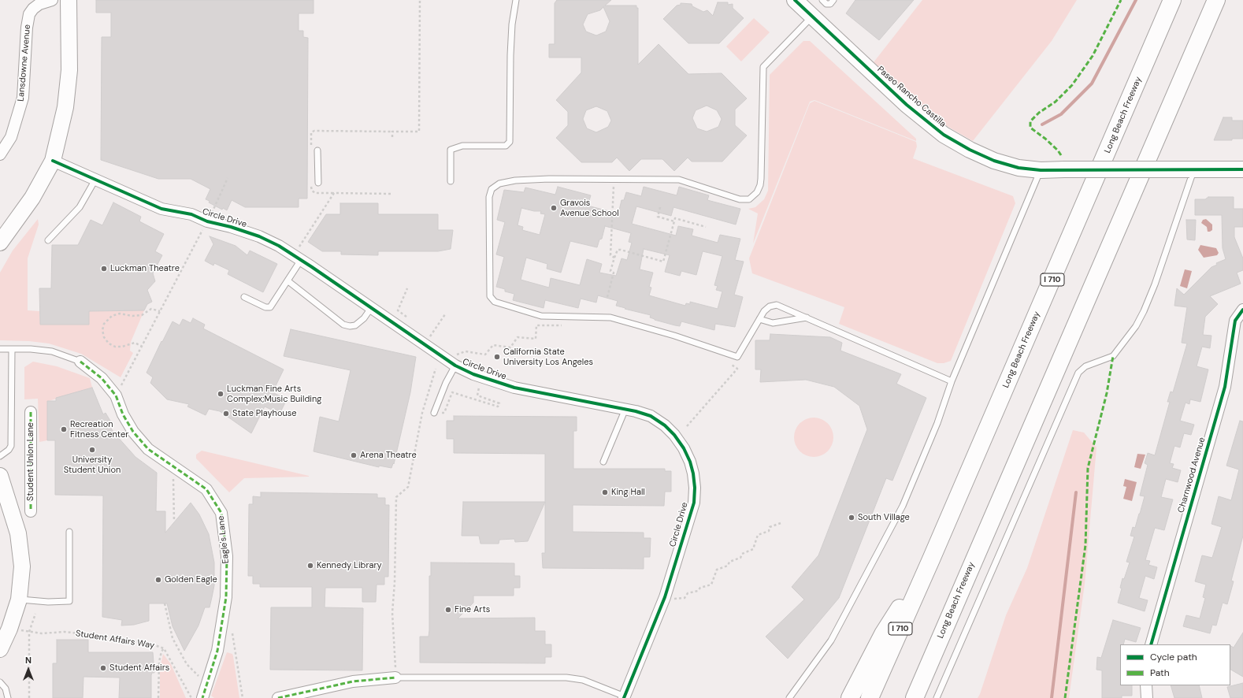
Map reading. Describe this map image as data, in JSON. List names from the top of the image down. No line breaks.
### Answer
{"streets":{"highway":["Long Beach Freeway","I 710"],"street":["Lansdowne Avenue","Paseo Rancho Castilla","Circle Drive","Student Union Lane","Charnwood Avenue","Eagle's Lane"],"path":["Student Affairs Way"]},"places":["Gravois Avenue School","Luckman Theatre","California State University Los Angeles","Luckman Fine Arts Complex;Music Building","State Playhouse","Recreation Fitness Center","University Student Union","Arena Theatre","King Hall","South Village","Kennedy Library","Golden Eagle","Fine Arts","Student Affairs"],"legend":["Cycle path","Path"],"north":"top"}
